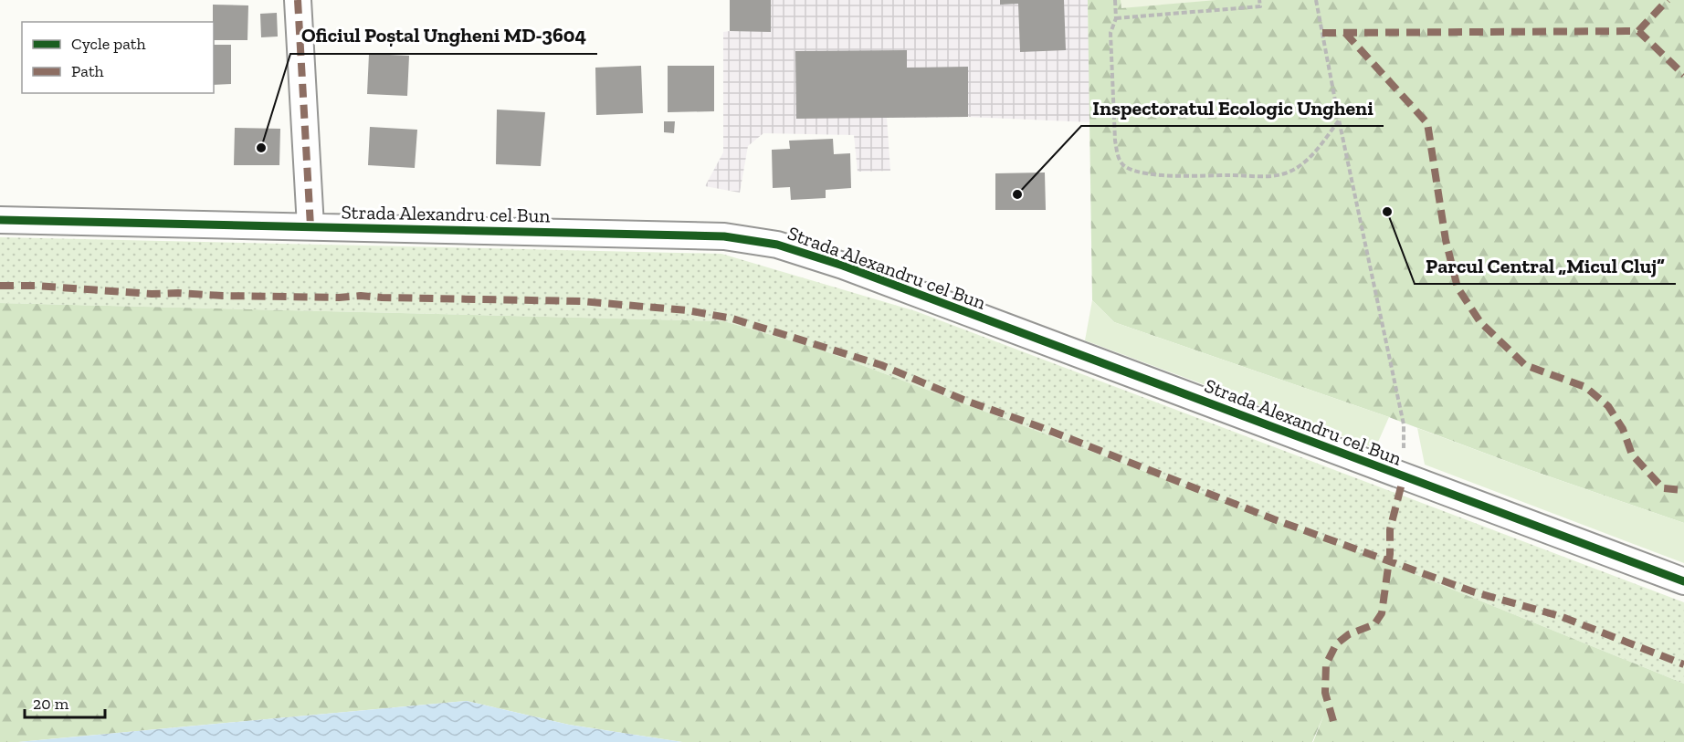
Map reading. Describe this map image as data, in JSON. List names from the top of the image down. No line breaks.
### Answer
{"streets":{"street":["Strada Alexandru cel Bun"]},"places":["Oficiul Poștal Ungheni MD-3604","Inspectoratul Ecologic Ungheni","Parcul Central „Micul Cluj”"],"legend":["Cycle path","Path"],"scale_bar":"20 m"}
